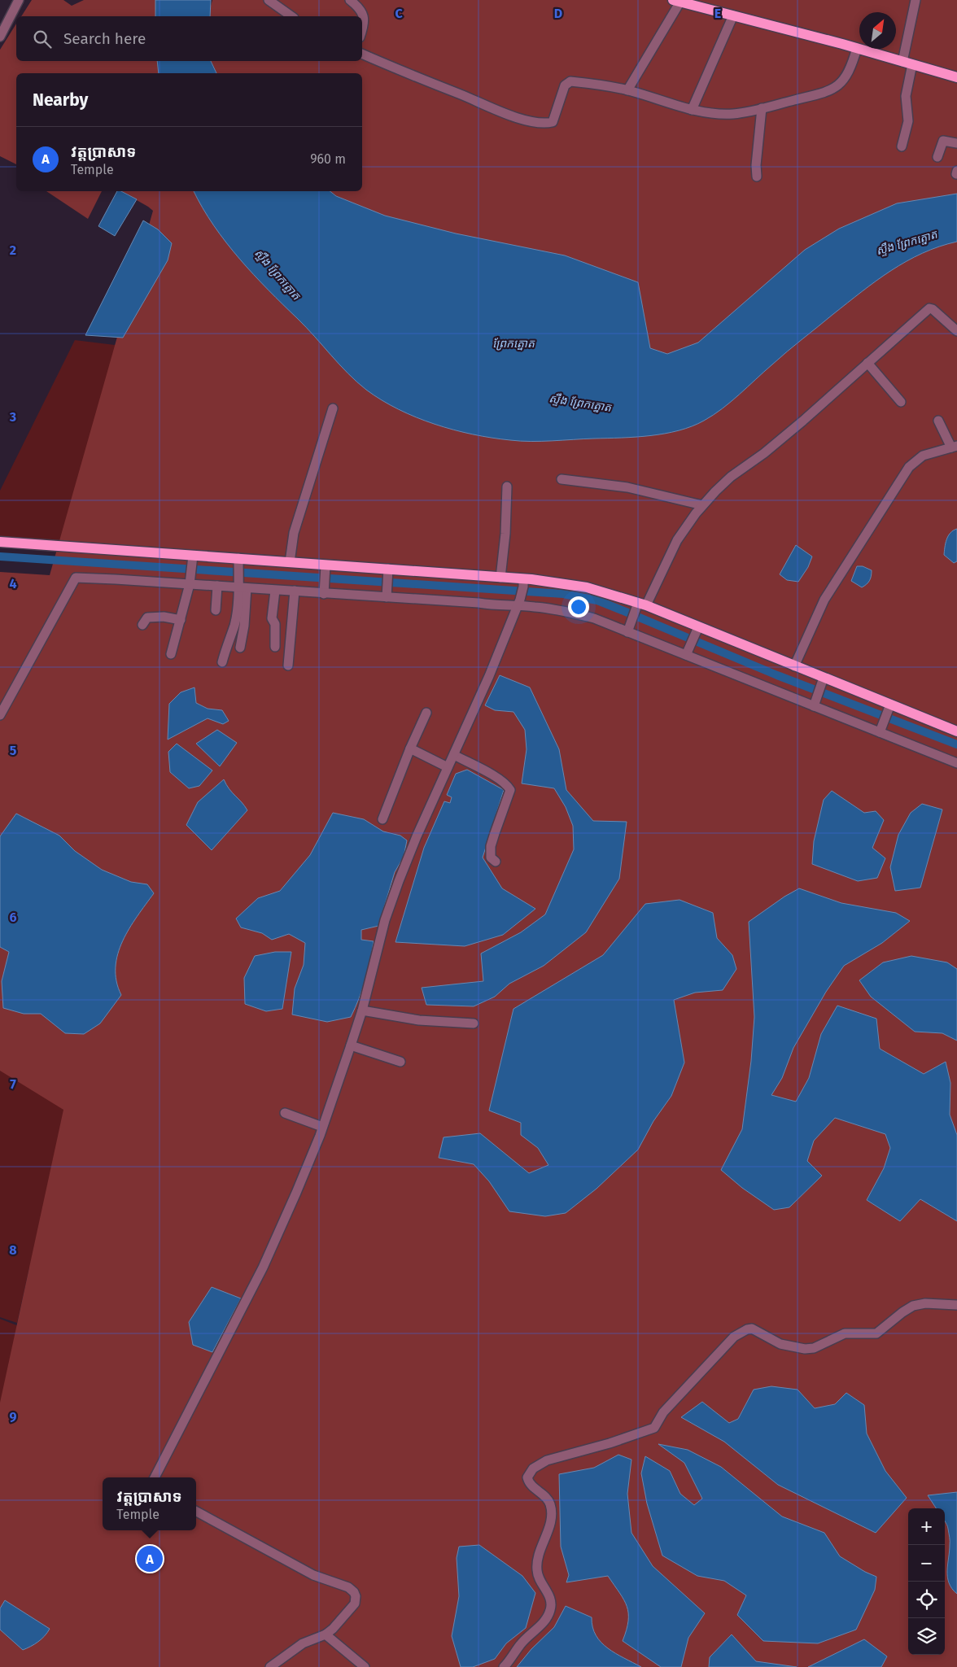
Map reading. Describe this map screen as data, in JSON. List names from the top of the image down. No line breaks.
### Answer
{"water":["ស្ទឹង ព្រែកត្នោត","ព្រែកត្នោត"],"north":"top right","page":{"search":"Search here","heading":"Nearby","list":[{"mark":"A","name":"វត្តប្រាសាទ","note":"Temple","value":"960 m"}],"popup":["វត្តប្រាសាទ","Temple"],"map_buttons":["+","−"],"pins":"A"},"grid":{"columns":["C","D","E"],"rows":["2","3","4","5","6","7","8","9"]}}
